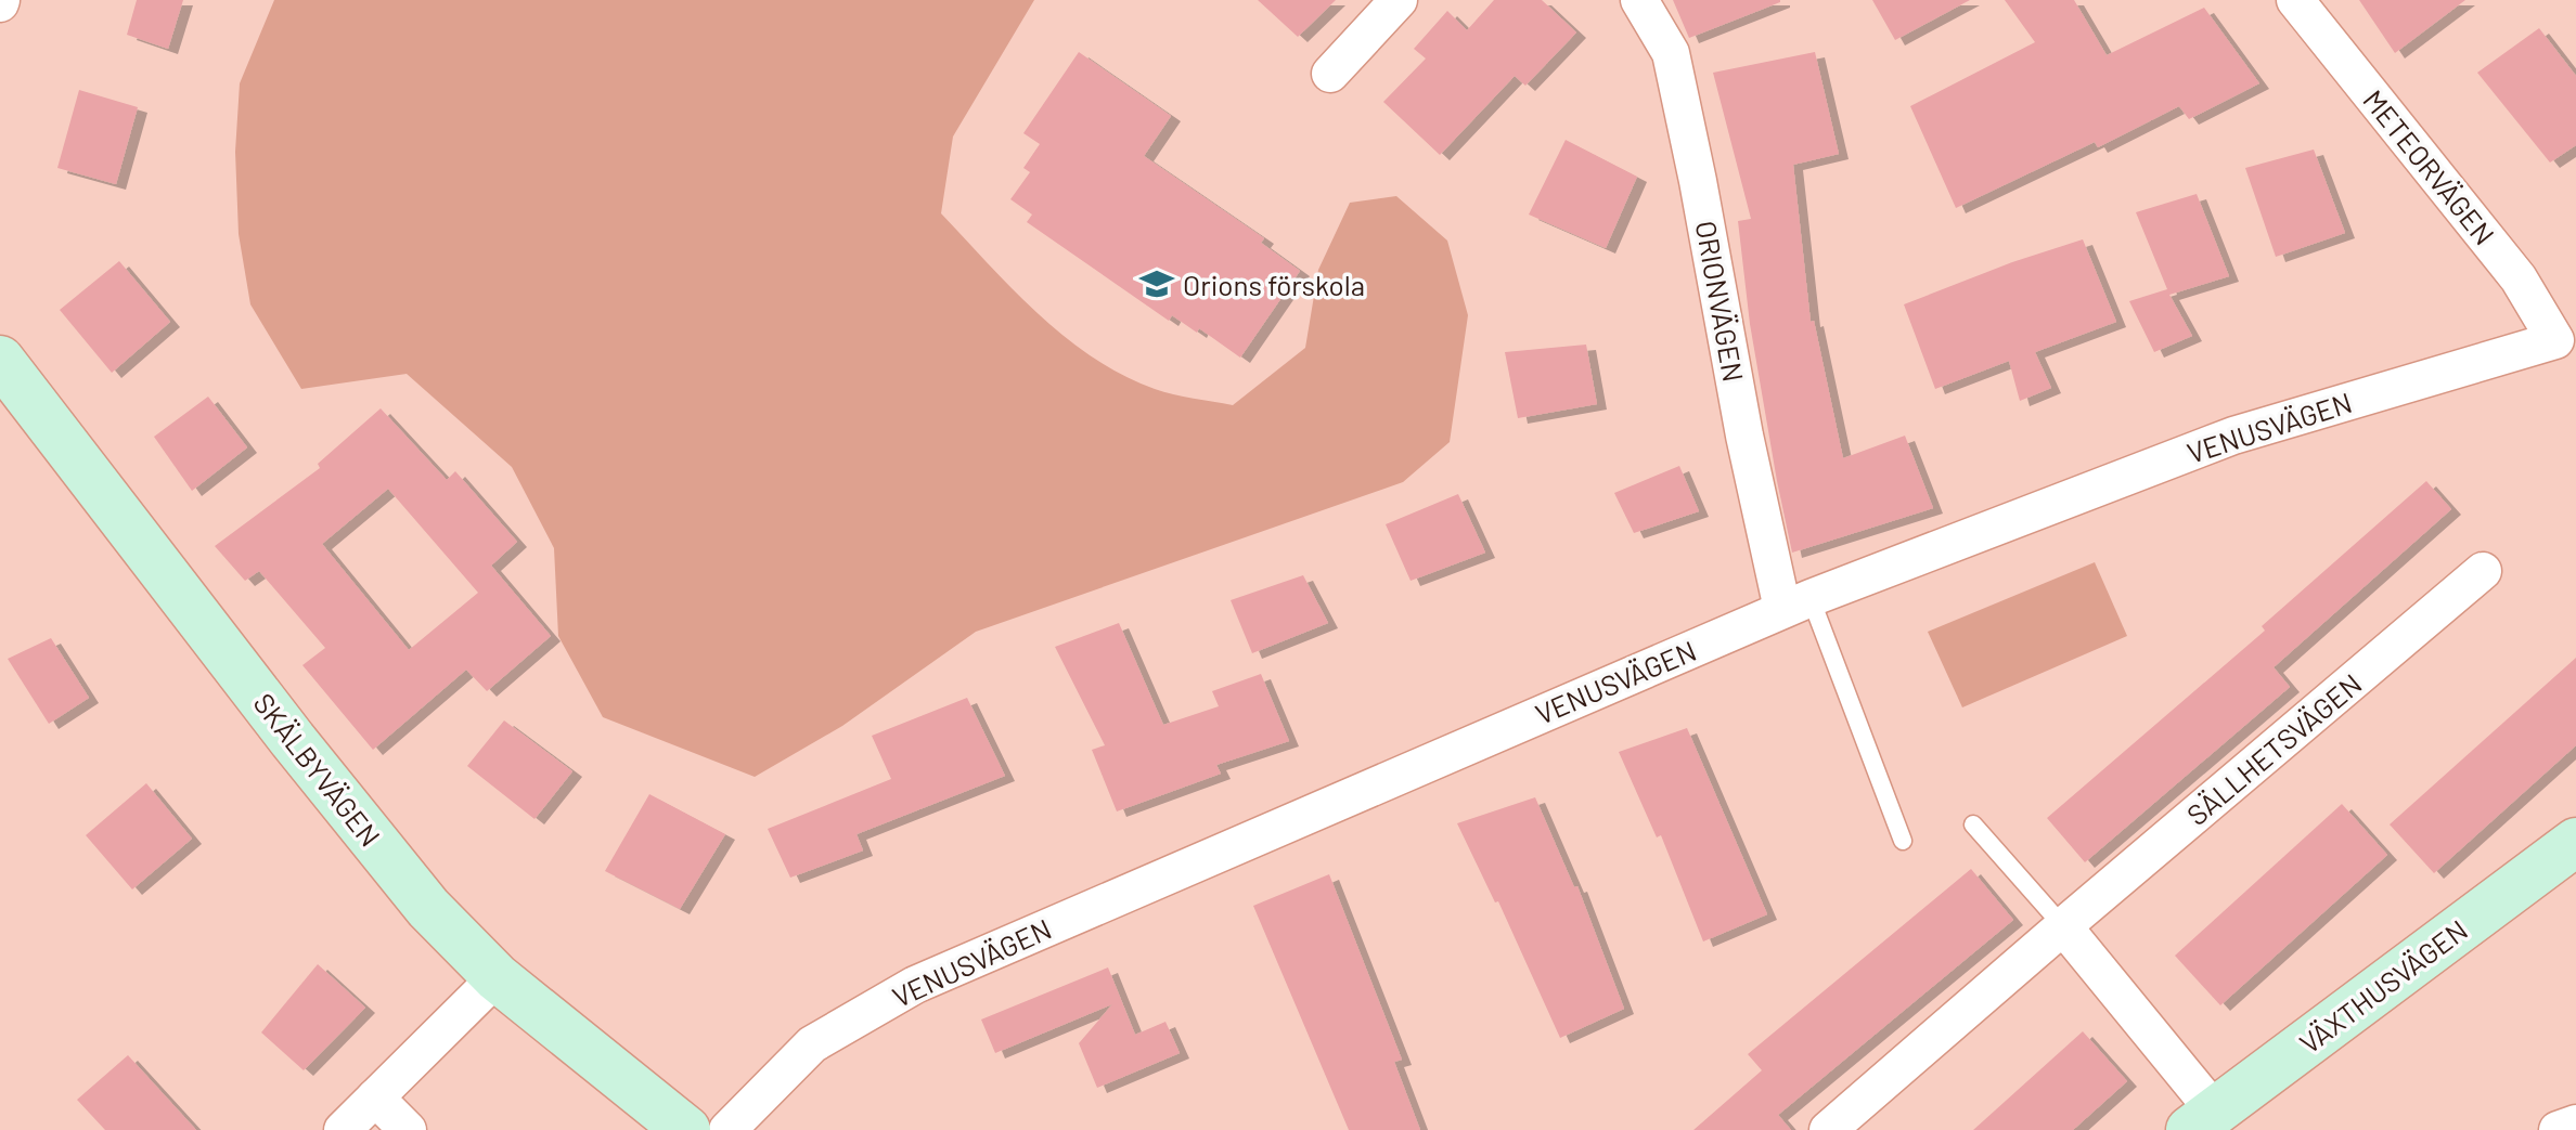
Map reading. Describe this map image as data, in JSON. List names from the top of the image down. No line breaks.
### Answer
{"streets":{"street":["METEORVÄGEN","ORIONVÄGEN","VENUSVÄGEN","SÄLLHETSVÄGEN","SKÄLBYVÄGEN","VÄXTHUSVÄGEN"]},"crossings":[["METEORVÄGEN","VENUSVÄGEN"],["ORIONVÄGEN","VENUSVÄGEN"]],"places":{"school or university":["Orions förskola"]}}
